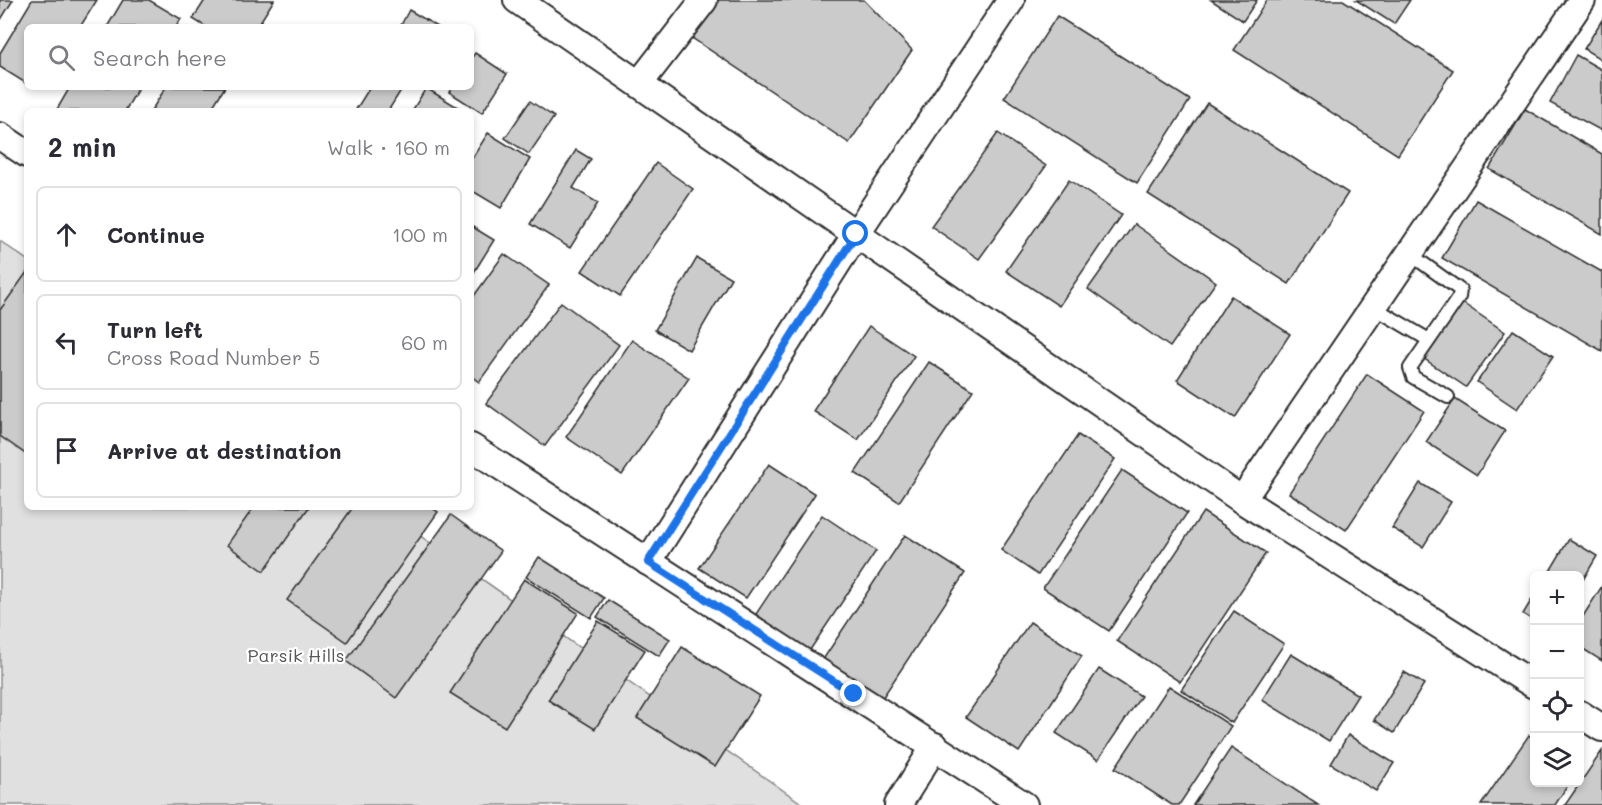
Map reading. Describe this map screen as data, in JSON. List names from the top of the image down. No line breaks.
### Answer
{"parks":["Parsik Hills"],"page":{"search":"Search here","heading":["2 min","Walk · 160 m"],"list":[["Continue","100 m"],["Turn left","Cross Road Number 5","60 m"],"Arrive at destination"],"map_buttons":["+","−"]}}
